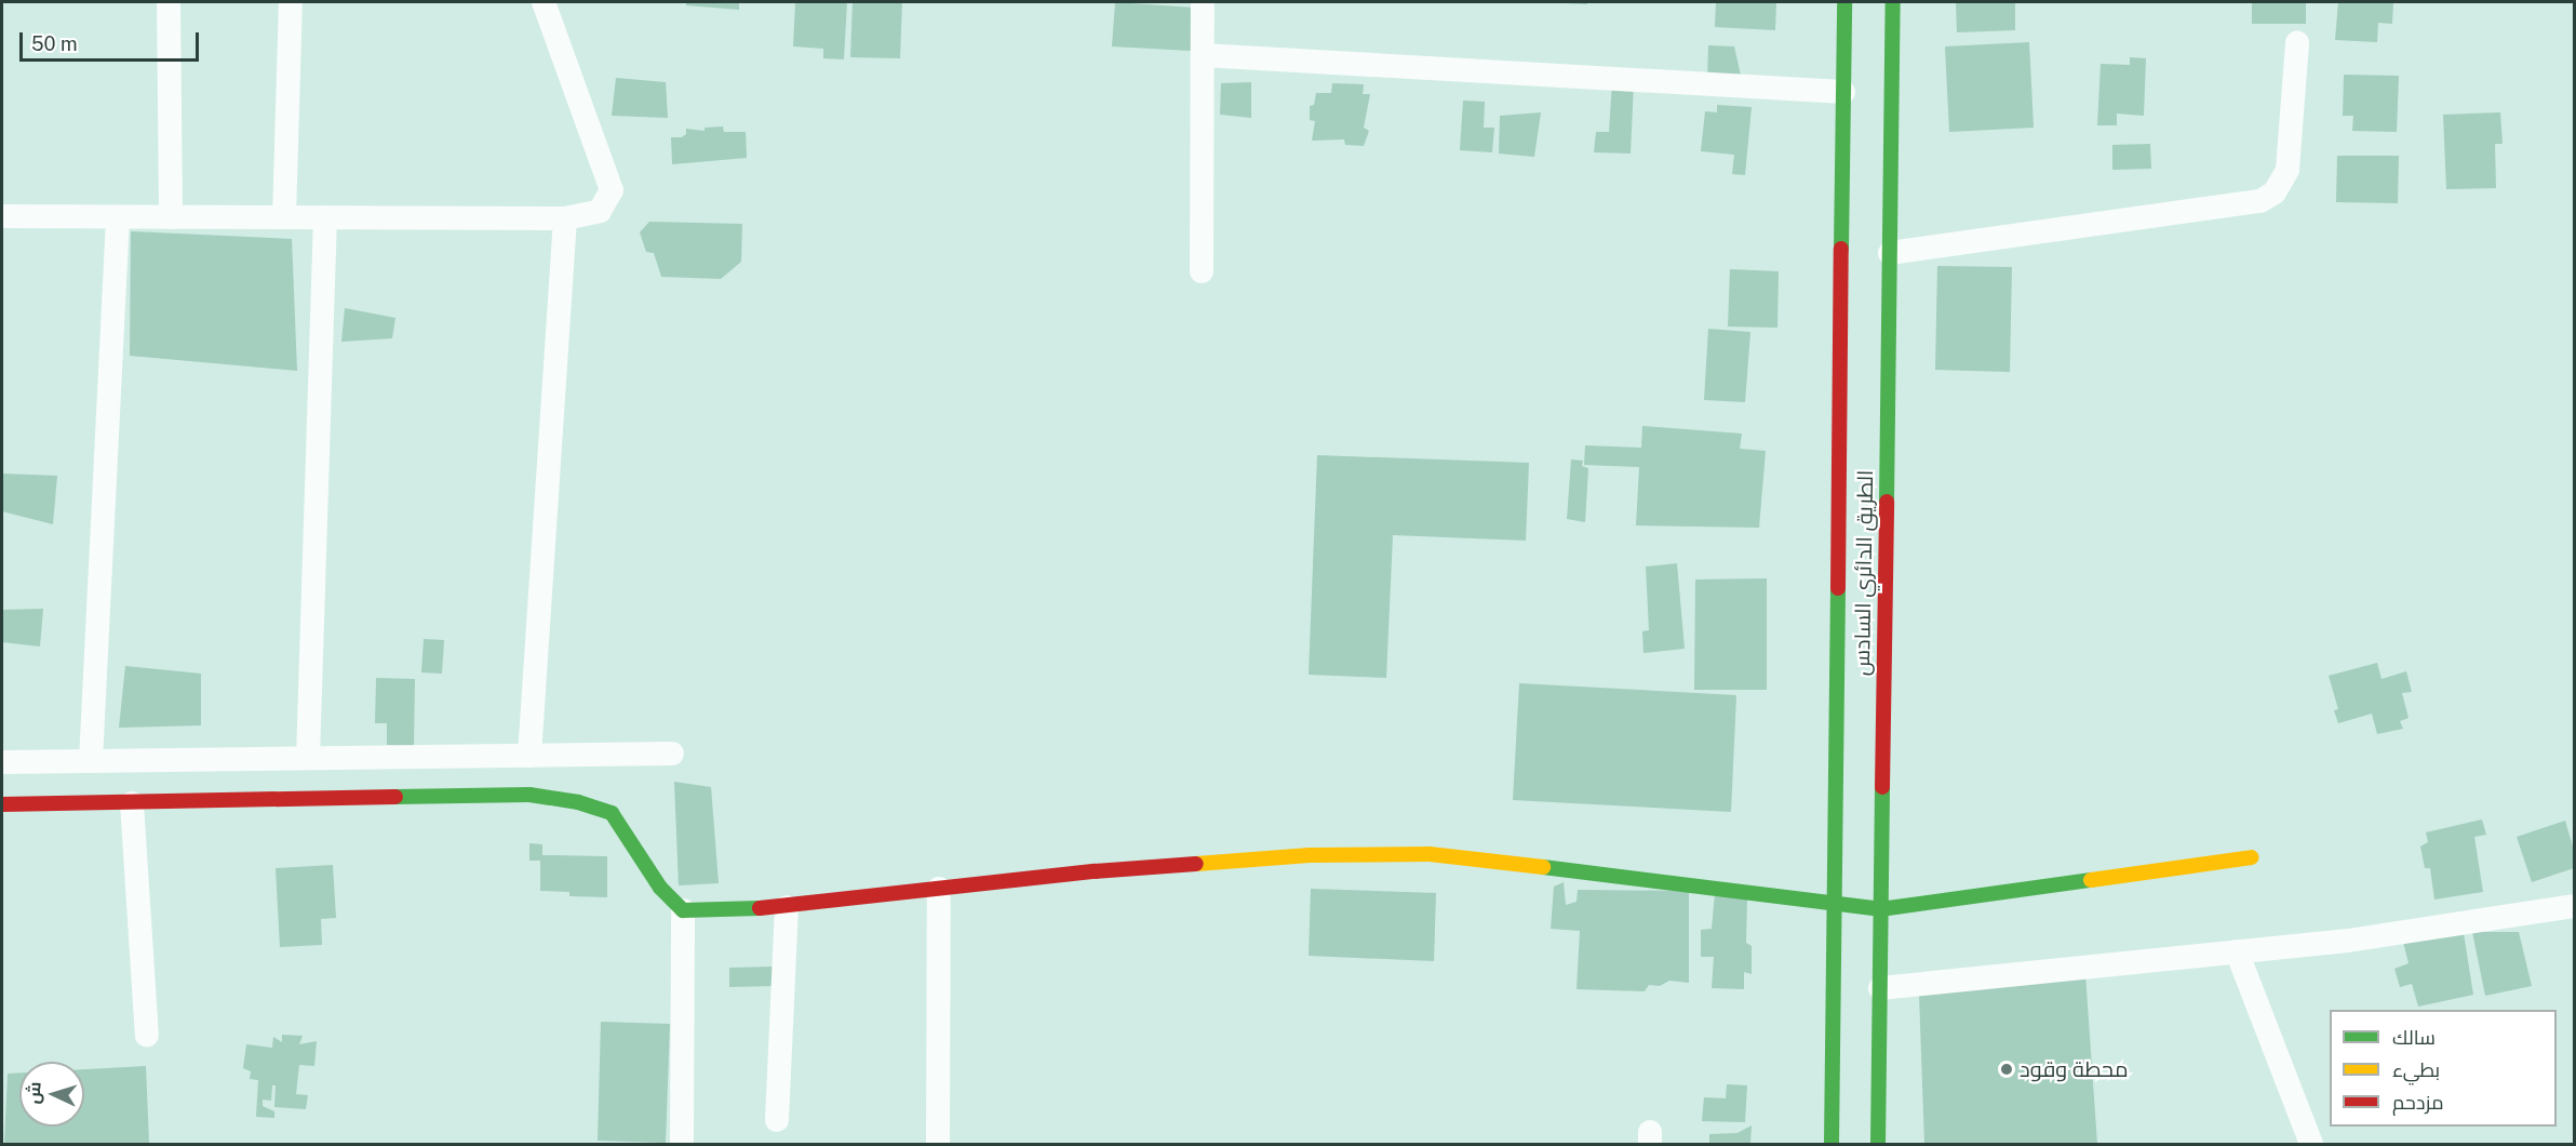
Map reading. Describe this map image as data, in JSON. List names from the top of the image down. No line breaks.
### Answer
{"streets":{"main road":["الطريق الدائري السادس"]},"places":["محطة وقود"],"legend":["سالك","بطيء","مزدحم"],"scale_bar":"50 m","north":"left"}
